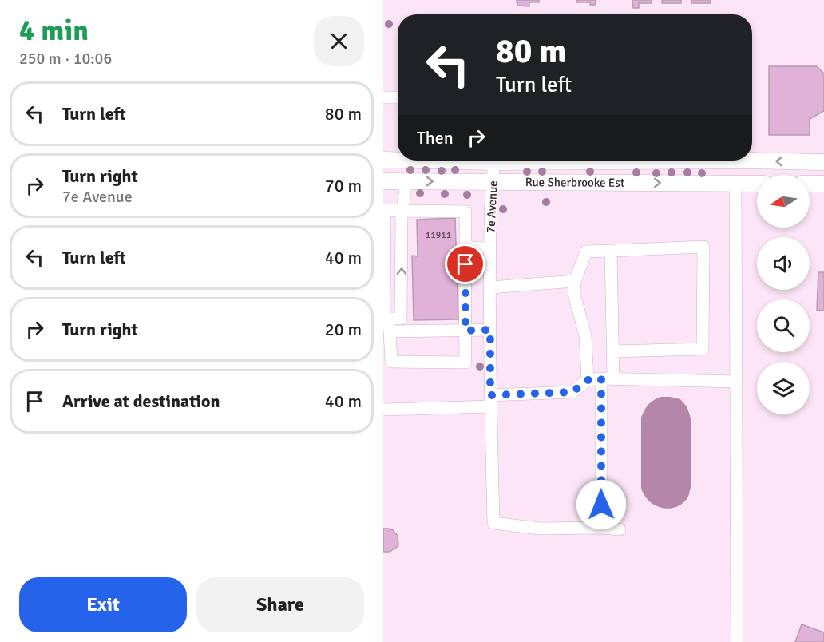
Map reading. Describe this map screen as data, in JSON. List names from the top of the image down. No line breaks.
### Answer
{"streets":{"main road":["Rue Sherbrooke Est"],"street":["7e Avenue"]},"crossings":[["Rue Sherbrooke Est","7e Avenue"]],"house_numbers":["11911"],"north":"left","page":{"heading":["4 min","250 m · 10:06"],"turn":["80 m","Turn left"],"list":[{"name":"Turn left","value":"80 m"},{"name":"Turn right","note":"7e Avenue","value":"70 m"},{"name":"Turn left","value":"40 m"},{"name":"Turn right","value":"20 m"},{"name":"Arrive at destination","value":"40 m"}],"then":"Then","buttons":["Exit","Share"]}}
